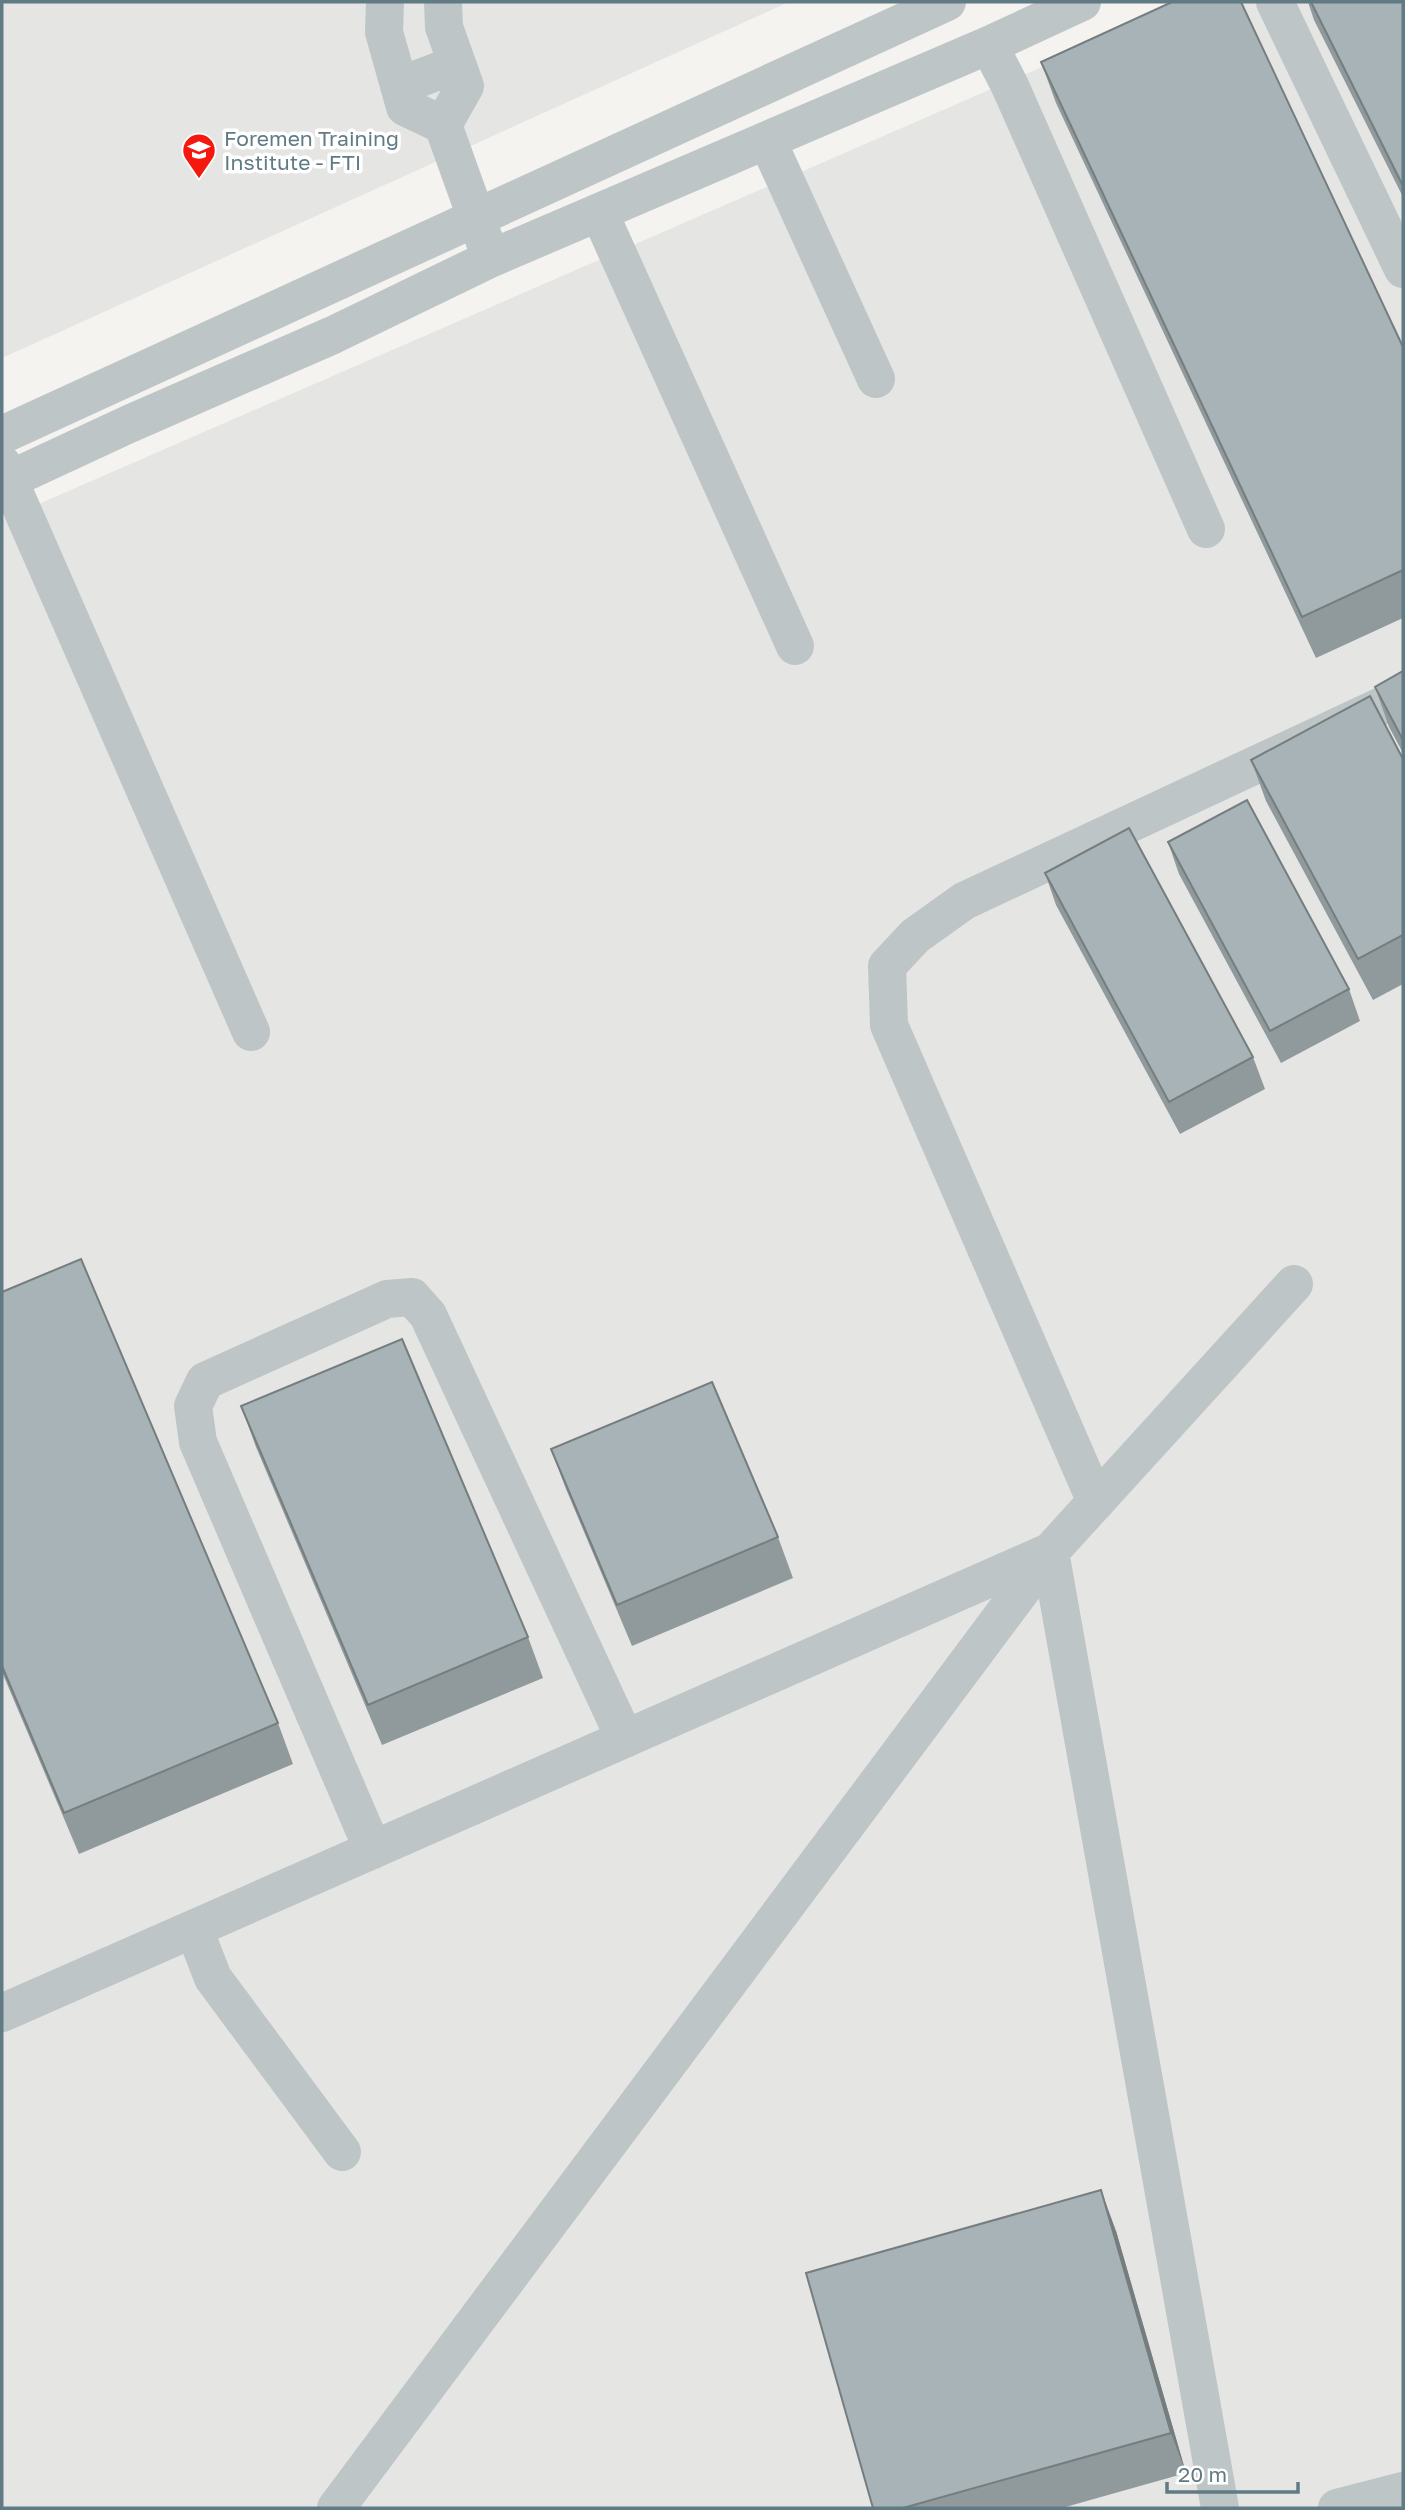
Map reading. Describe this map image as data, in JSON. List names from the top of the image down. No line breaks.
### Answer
{"places":{"school or university":["Foremen Training Institute - FTI"]},"scale_bar":"20 m"}
